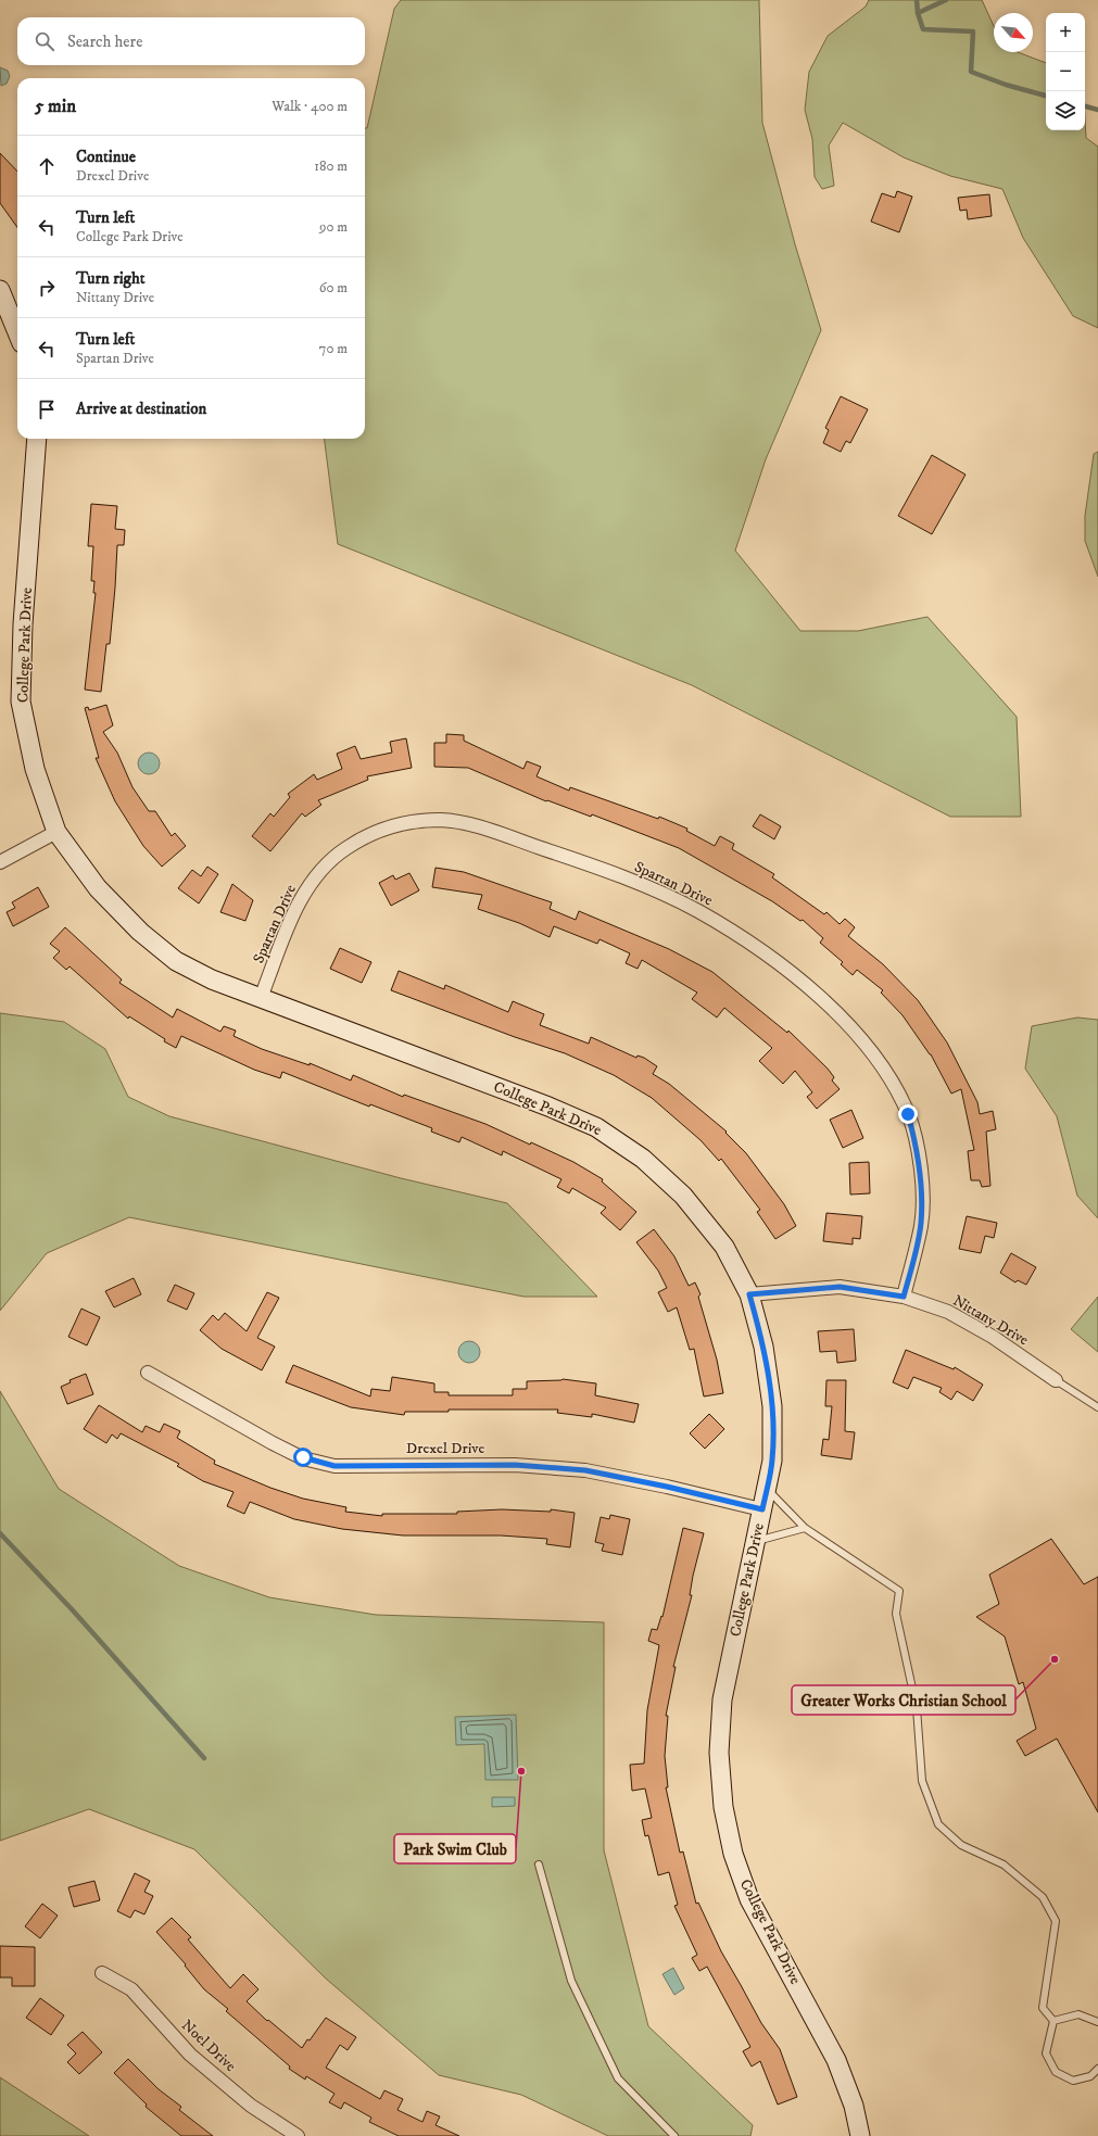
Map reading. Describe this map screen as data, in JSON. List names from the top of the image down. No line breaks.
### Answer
{"streets":{"street":["College Park Drive","Spartan Drive","Nittany Drive","Drexel Drive","Noel Drive"]},"crossings":[["College Park Drive","Spartan Drive"],["College Park Drive","Nittany Drive"],["College Park Drive","Drexel Drive"],["Spartan Drive","Nittany Drive"]],"places":["Greater Works Christian School","Park Swim Club"],"north":"bottom right","page":{"map_buttons":["+","−"],"search":"Search here","heading":["5 min","Walk · 400 m"],"list":[["Continue","Drexel Drive","180 m"],["Turn left","College Park Drive","90 m"],["Turn right","Nittany Drive","60 m"],["Turn left","Spartan Drive","70 m"],"Arrive at destination"]}}
